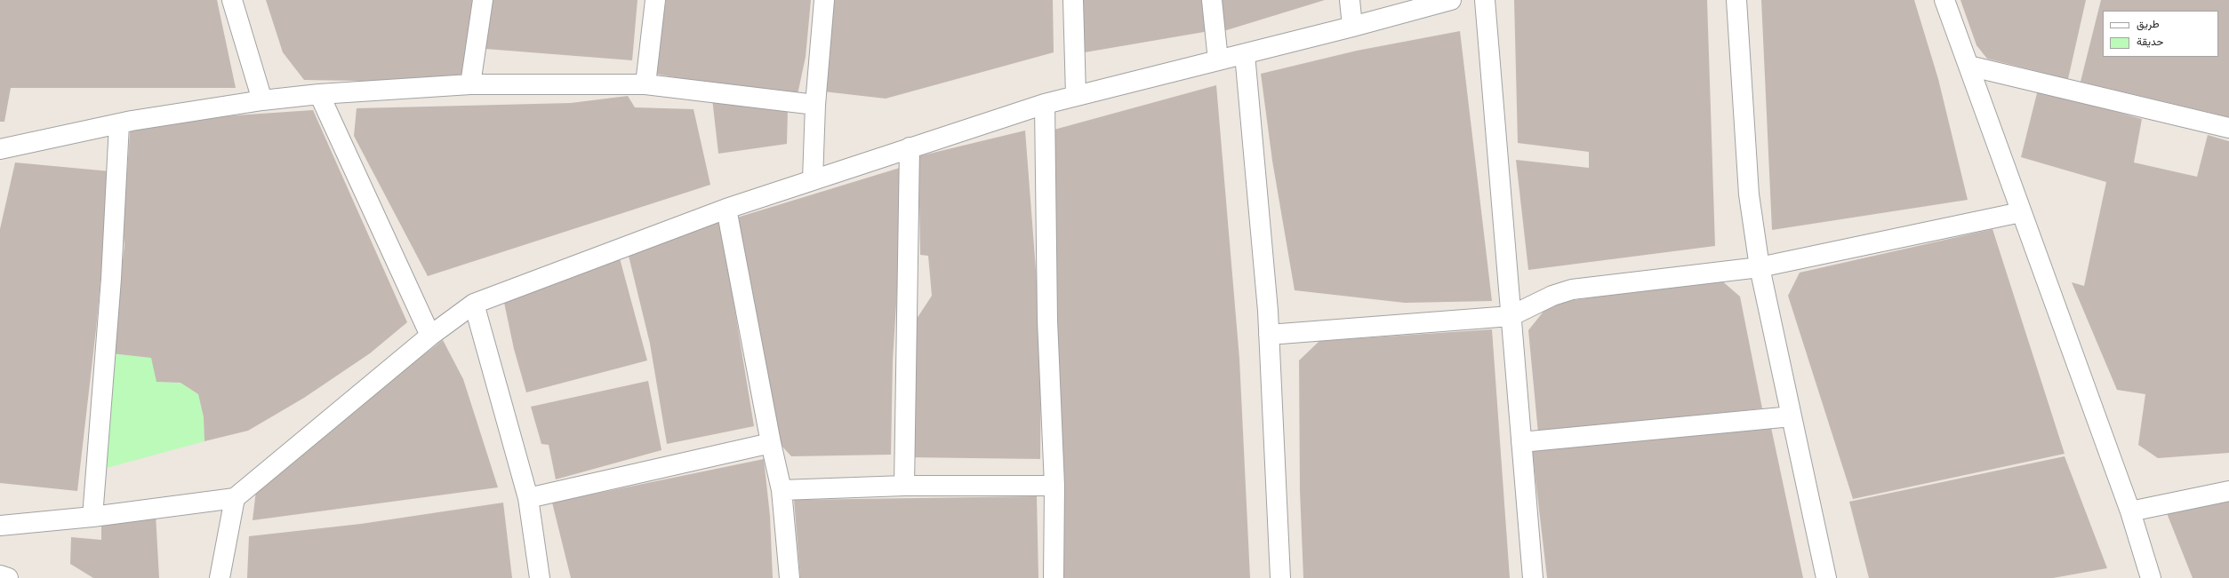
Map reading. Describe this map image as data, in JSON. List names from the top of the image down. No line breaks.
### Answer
{"legend":["طريق","حديقة"]}
